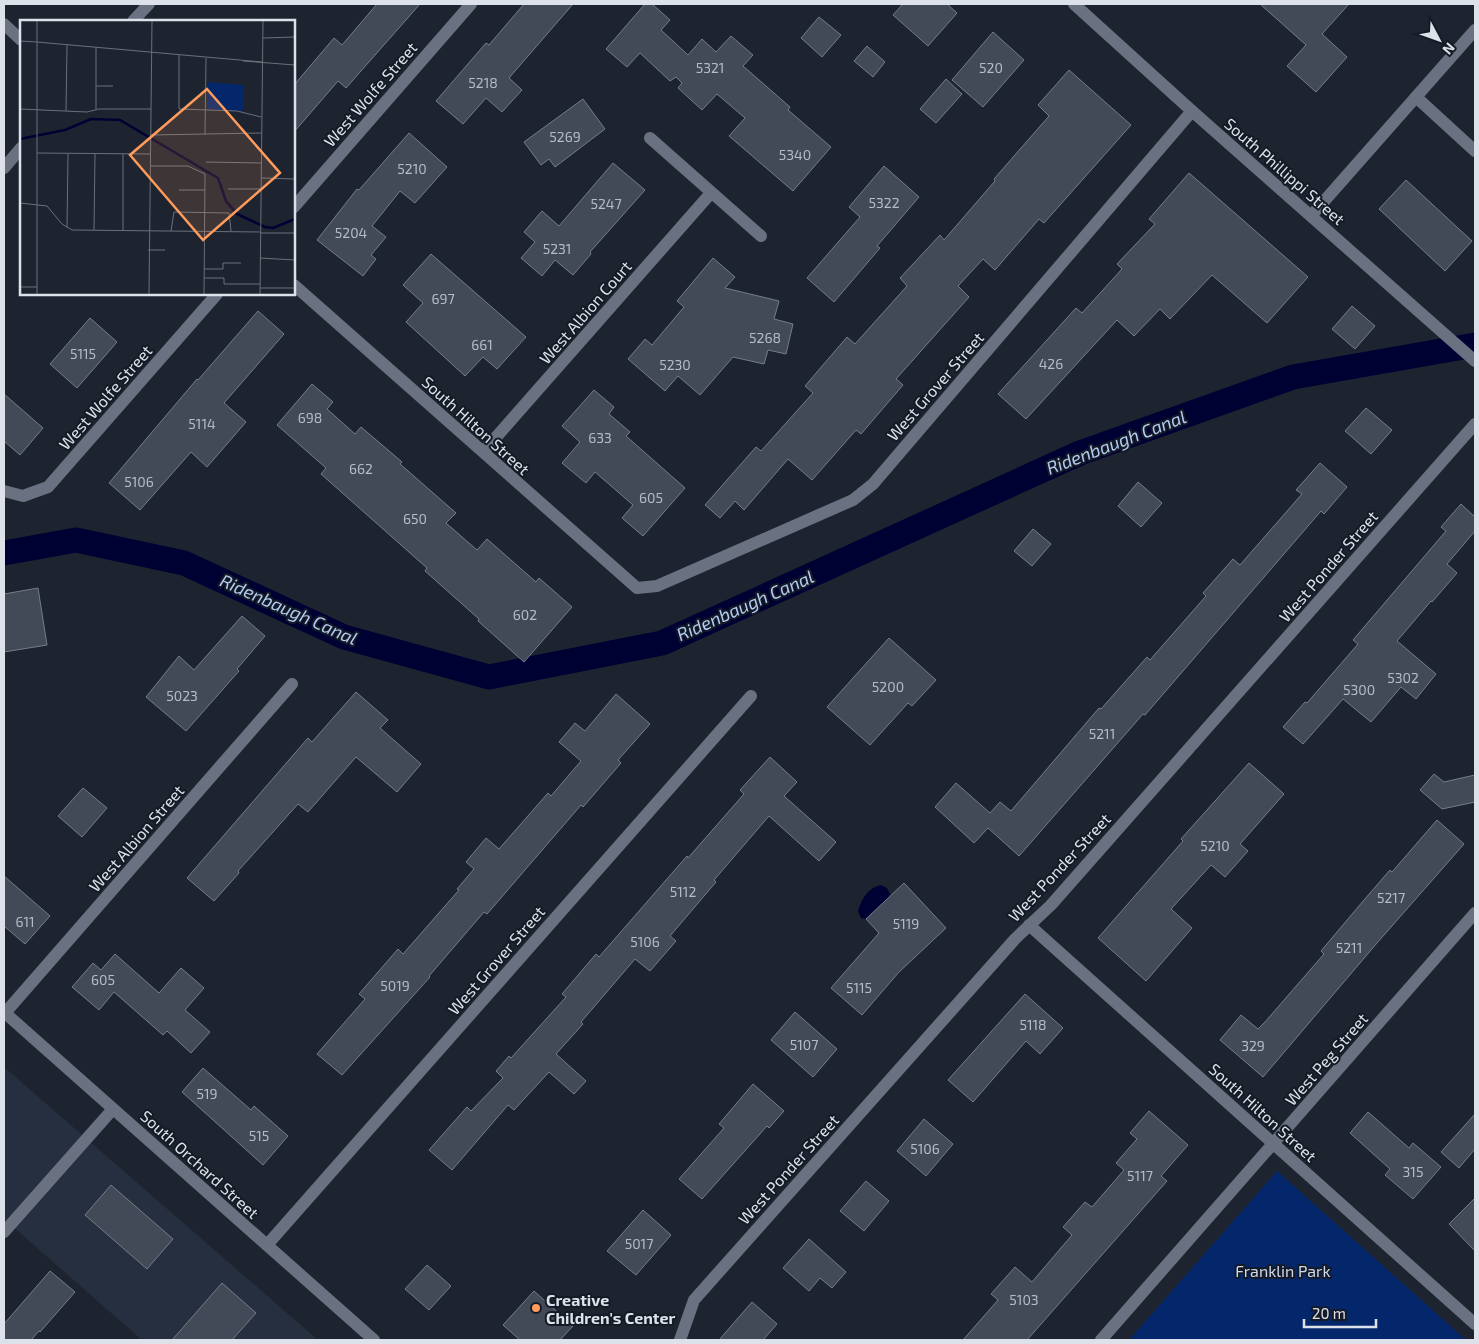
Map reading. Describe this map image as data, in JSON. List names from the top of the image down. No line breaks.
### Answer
{"streets":{"street":["West Wolfe Street","South Phillippi Street","West Albion Court","West Grover Street","South Hilton Street","West Ponder Street","West Albion Street","West Peg Street","South Orchard Street"]},"crossings":[["South Phillippi Street","West Grover Street"],["West Albion Court","South Hilton Street"],["West Grover Street","South Hilton Street"],["West Grover Street","South Orchard Street"],["South Hilton Street","West Ponder Street"],["South Hilton Street","West Peg Street"],["West Albion Street","South Orchard Street"]],"water":["Ridenbaugh Canal"],"parks":["Franklin Park"],"places":["Creative Children's Center"],"house_numbers":["5321","520","5218","5269","5340","5210","5322","5247","5204","5231","697","5268","661","5115","426","5230","698","5114","633","662","5106","605","650","602","5302","5200","5300","5023","5211","5210","5112","5217","611","5119","5106","5211","605","5019","5115","5118","5107","329","519","515","5106","315","5117","5017","5103"],"scale_bar":"20 m","north":"bottom right"}
